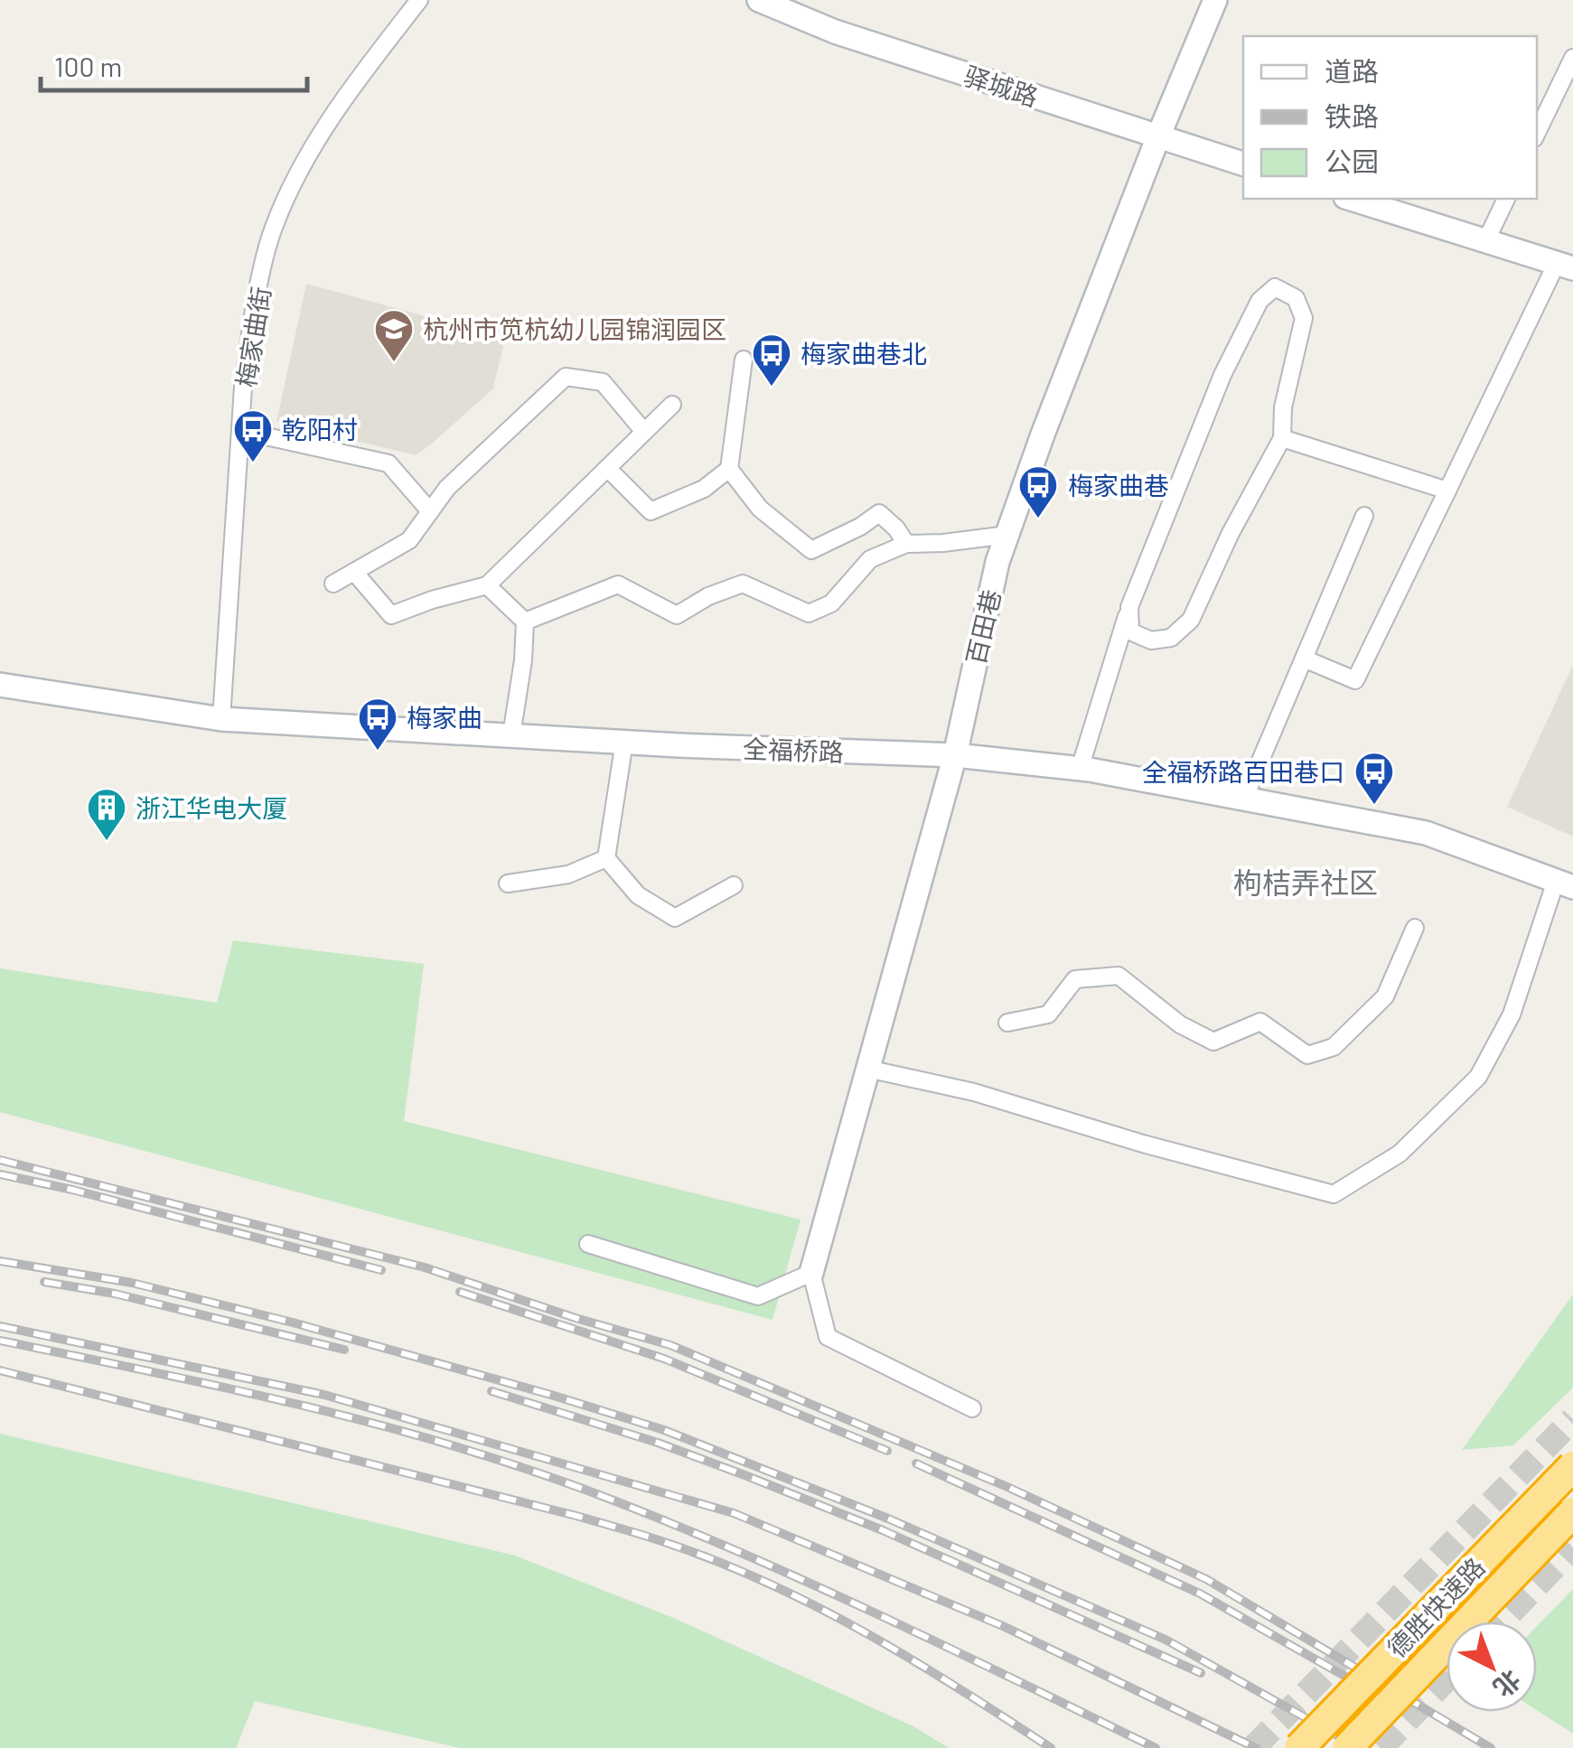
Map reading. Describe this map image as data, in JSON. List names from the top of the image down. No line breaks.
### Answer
{"streets":{"highway":["德胜快速路"],"street":["驿城路","梅家曲街","百田巷","全福桥路"]},"crossings":[["驿城路","百田巷"],["梅家曲街","全福桥路"],["百田巷","全福桥路"]],"districts":["枸桔弄社区"],"places":{"school or university":["杭州市笕杭幼儿园锦润园区"],"bus stop":["梅家曲巷北","乾阳村","梅家曲巷","梅家曲","全福桥路百田巷口"],"building":["浙江华电大厦"]},"legend":["道路","铁路","公园"],"scale_bar":"100 m","north":"bottom right"}
